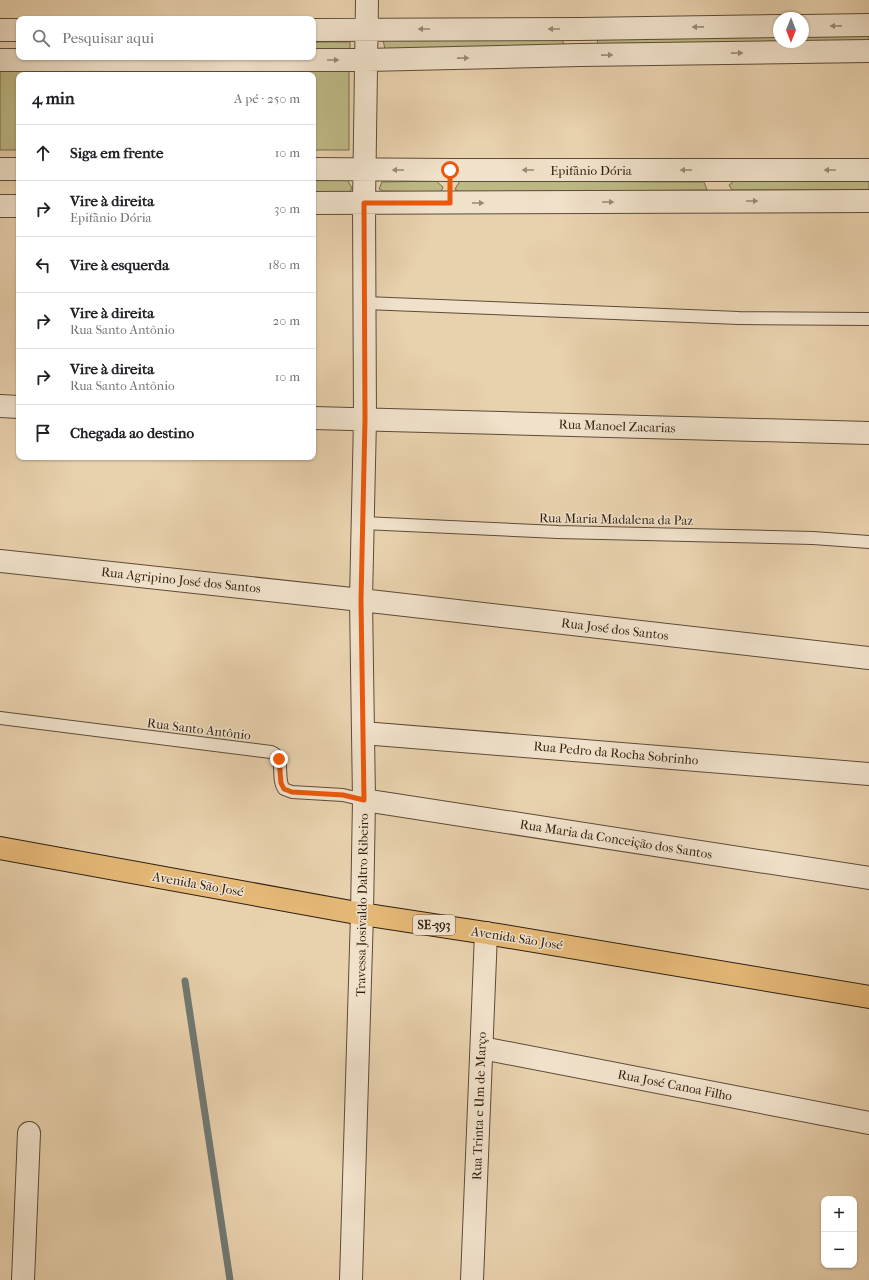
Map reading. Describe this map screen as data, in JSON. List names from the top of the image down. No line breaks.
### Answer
{"streets":{"main road":["Avenida São José","SE-393"],"street":["Epifânio Dória","Rua Manoel Zacarias","Rua Agripino José dos Santos","Rua José dos Santos","Rua Pedro da Rocha Sobrinho","Rua Maria da Conceição dos Santos","Travessa Josivaldo Daltro Ribeiro","Rua José Canoa Filho","Rua Trinta e Um de Março"],"lane":["Rua Maria Madalena da Paz","Rua Santo Antônio"]},"crossings":[["Epifânio Dória","Travessa Josivaldo Daltro Ribeiro"],["Rua Manoel Zacarias","Travessa Josivaldo Daltro Ribeiro"],["Rua Maria Madalena da Paz","Travessa Josivaldo Daltro Ribeiro"],["Rua Agripino José dos Santos","Rua José dos Santos"],["Rua Agripino José dos Santos","Travessa Josivaldo Daltro Ribeiro"],["Rua José dos Santos","Travessa Josivaldo Daltro Ribeiro"],["Rua Santo Antônio","Rua Maria da Conceição dos Santos"],["Rua Santo Antônio","Travessa Josivaldo Daltro Ribeiro"],["Rua Pedro da Rocha Sobrinho","Travessa Josivaldo Daltro Ribeiro"],["Rua Maria da Conceição dos Santos","Travessa Josivaldo Daltro Ribeiro"],["Avenida São José","Travessa Josivaldo Daltro Ribeiro"],["Avenida São José","Rua Trinta e Um de Março"],["Rua José Canoa Filho","Rua Trinta e Um de Março"]],"north":"bottom","page":{"search":"Pesquisar aqui","heading":["4 min","A pé · 250 m"],"list":[["Siga em frente","10 m"],["Vire à direita","Epifânio Dória","30 m"],["Vire à esquerda","180 m"],["Vire à direita","Rua Santo Antônio","20 m"],["Vire à direita","Rua Santo Antônio","10 m"],"Chegada ao destino"],"map_buttons":["+","−"]}}
